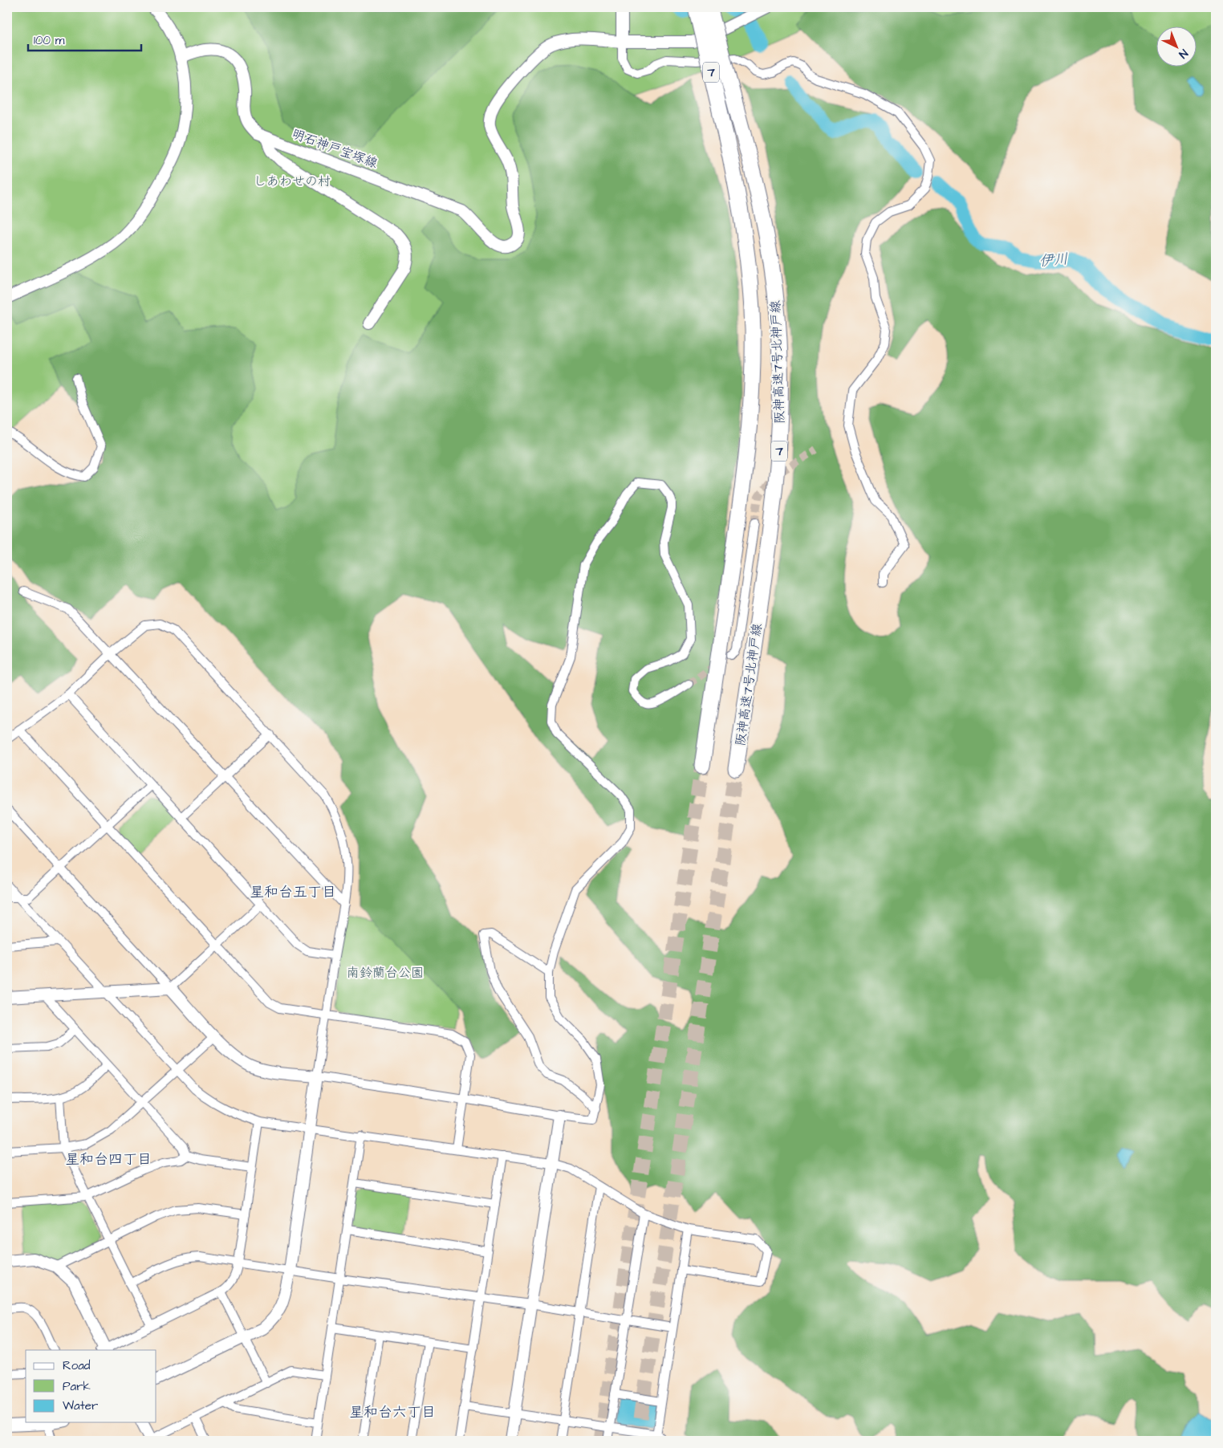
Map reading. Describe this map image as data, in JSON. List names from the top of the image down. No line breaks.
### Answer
{"streets":{"highway":["7","阪神高速7号北神戸線"],"street":["明石神戸宝塚線"]},"districts":["星和台五丁目","星和台四丁目","星和台六丁目"],"water":["伊川"],"parks":["しあわせの村","南鈴蘭台公園"],"legend":["Road","Park","Water"],"scale_bar":"100 m","north":"bottom right"}
